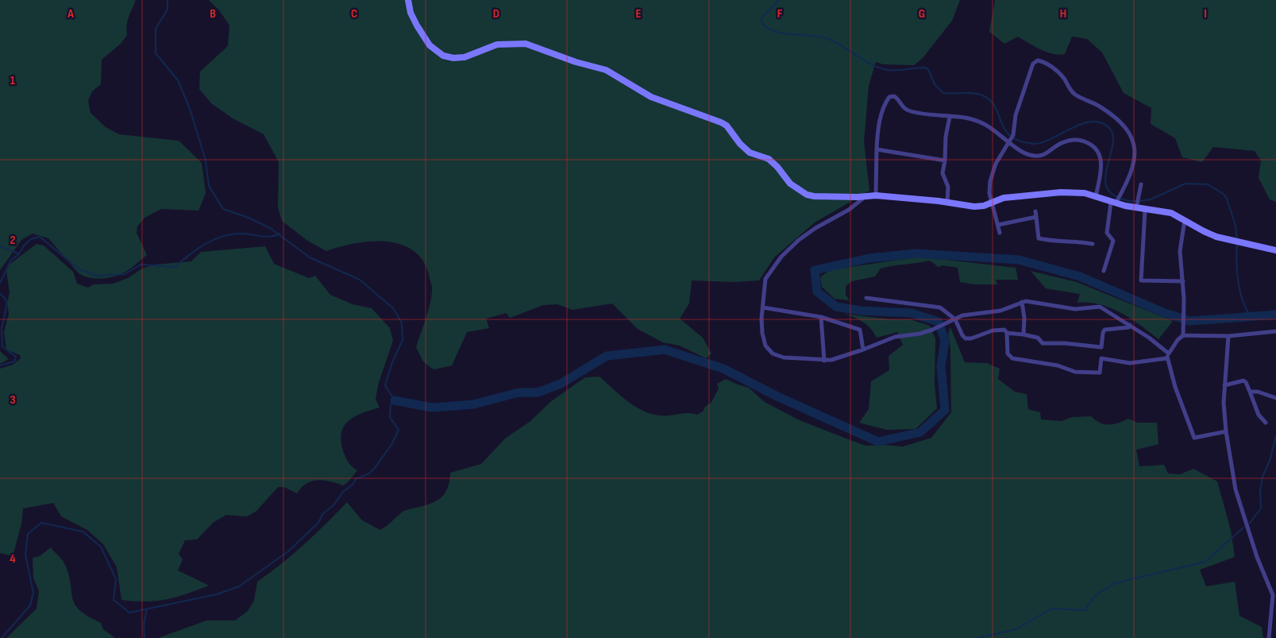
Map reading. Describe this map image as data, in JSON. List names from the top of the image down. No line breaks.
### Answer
{"grid":{"columns":["A","B","C","D","E","F","G","H","I"],"rows":["1","2","3","4"]}}
